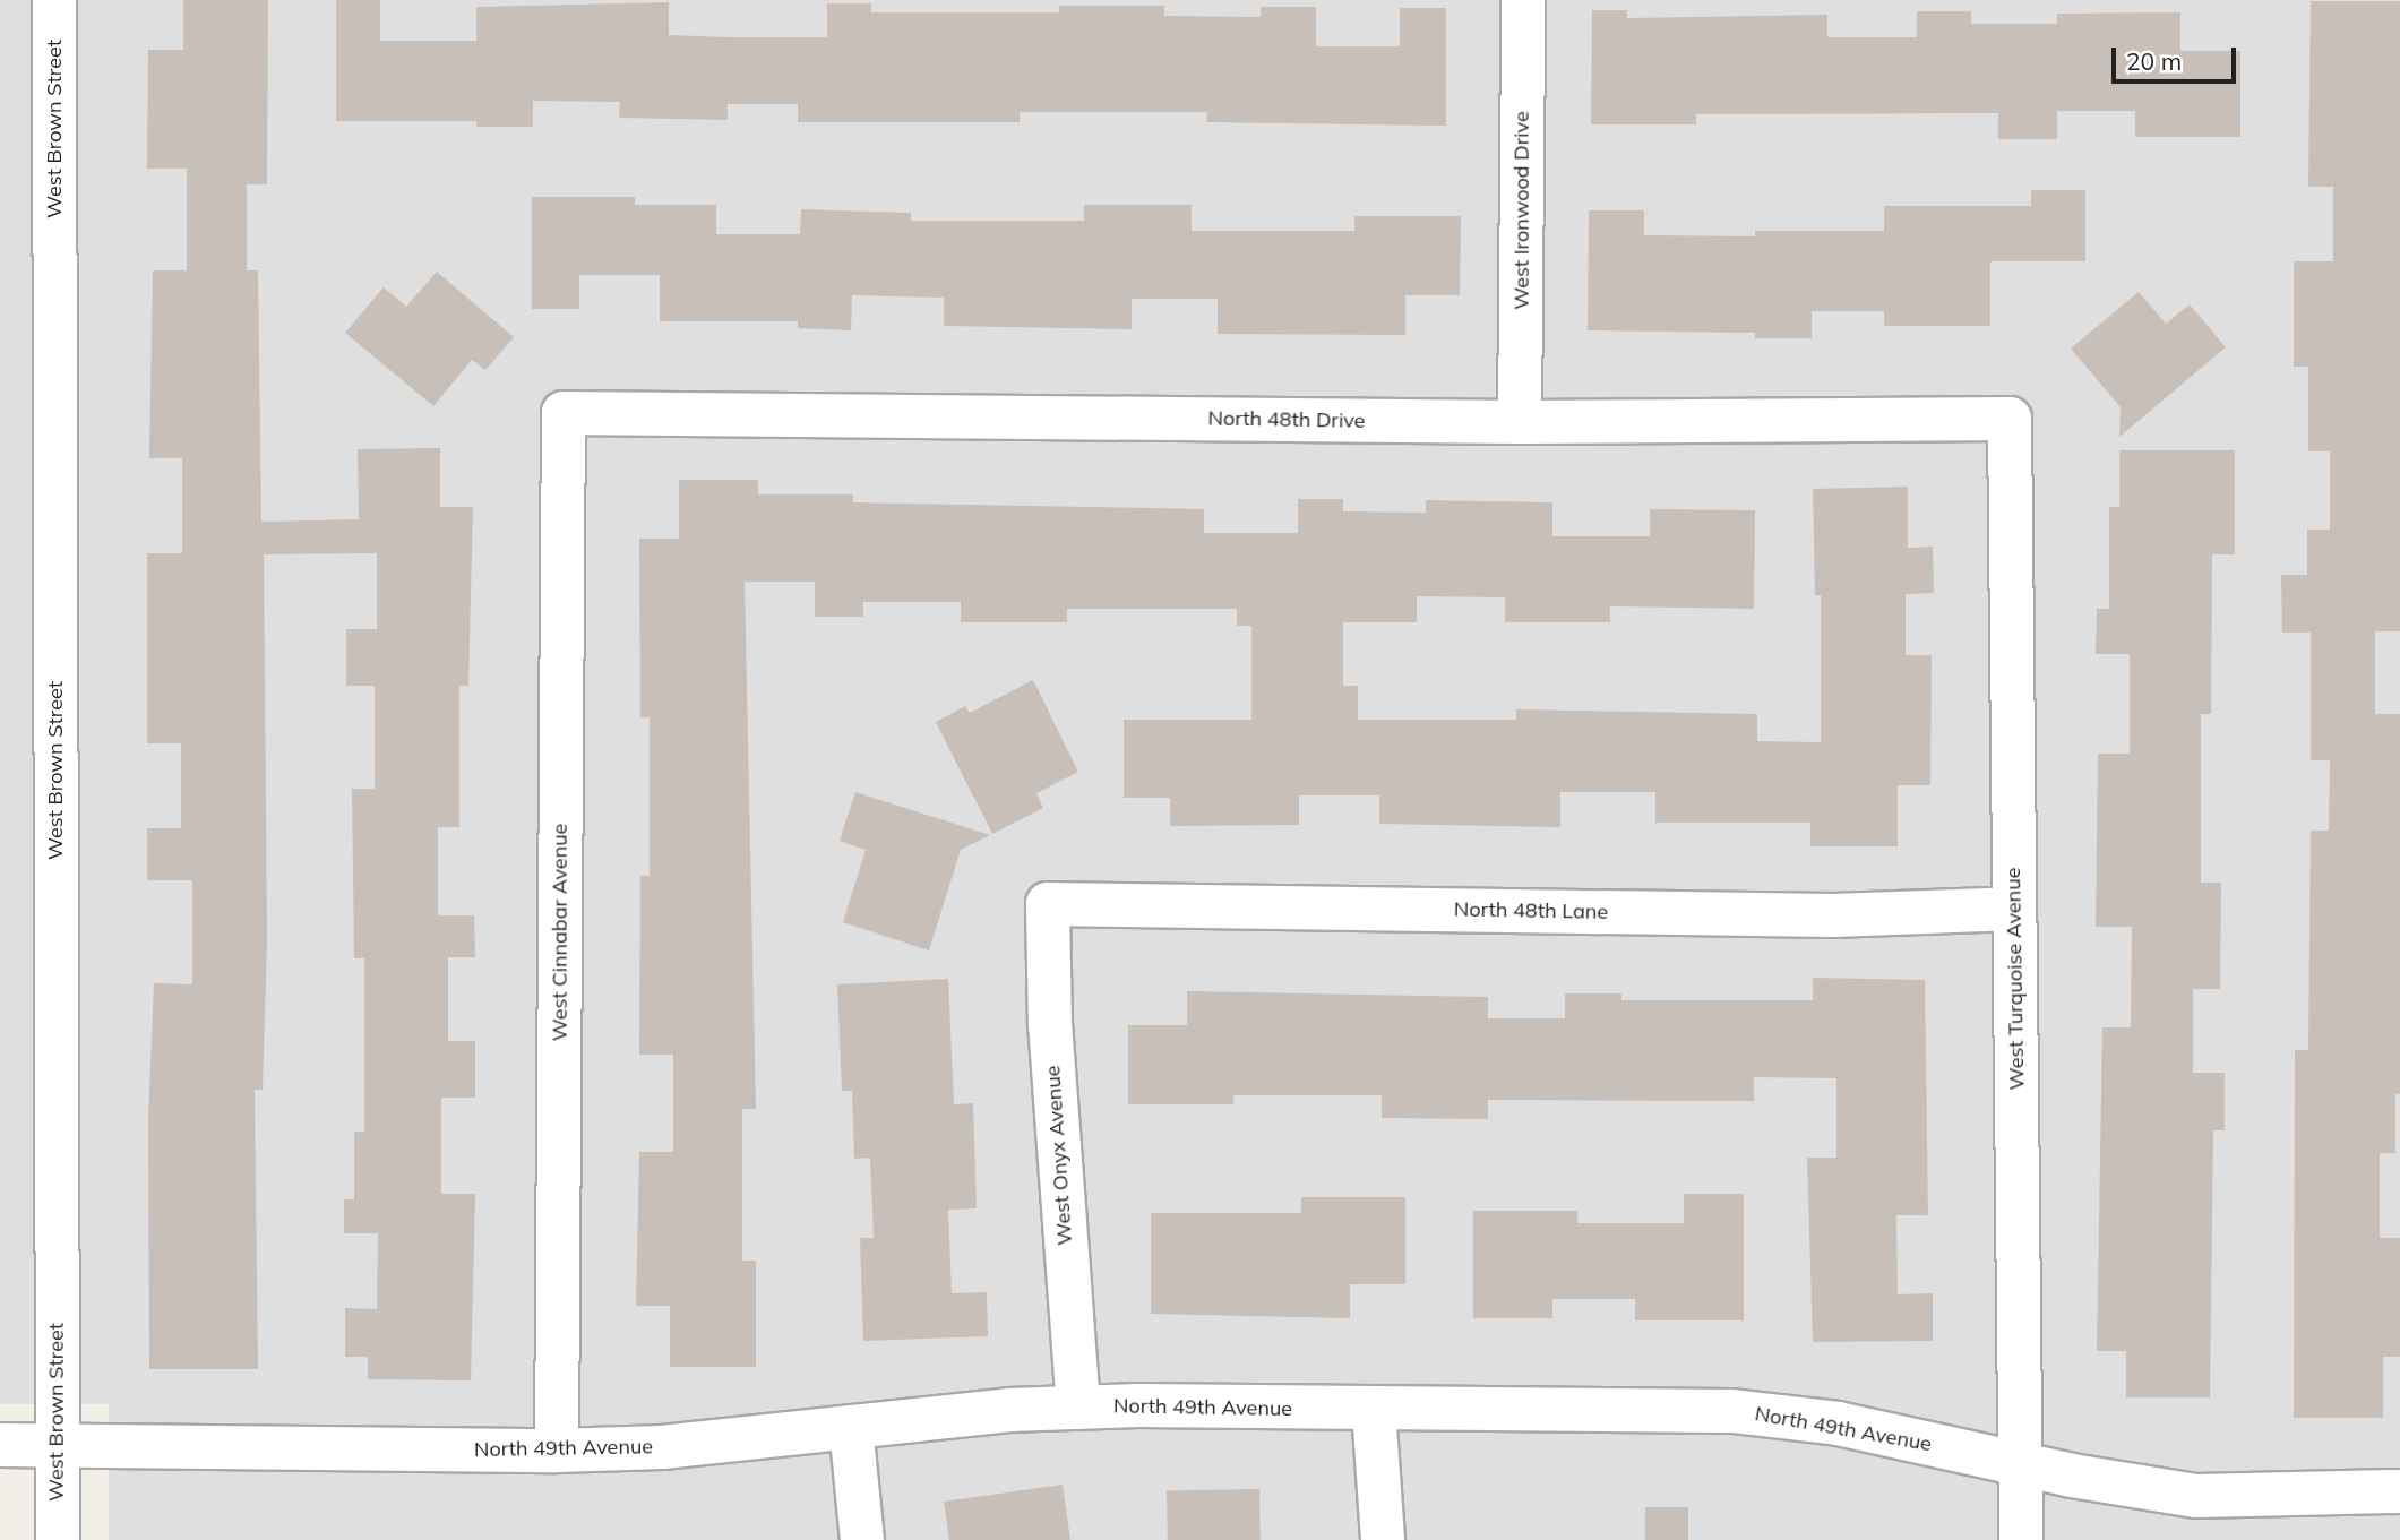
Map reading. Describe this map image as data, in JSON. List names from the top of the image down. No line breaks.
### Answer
{"streets":{"street":["West Brown Street","West Ironwood Drive","North 48th Drive","North 48th Lane","West Cinnabar Avenue","West Turquoise Avenue","West Onyx Avenue","North 49th Avenue"]},"crossings":[["West Brown Street","North 49th Avenue"],["West Ironwood Drive","North 48th Drive"],["North 48th Drive","West Cinnabar Avenue"],["North 48th Drive","West Turquoise Avenue"],["North 48th Lane","West Turquoise Avenue"],["North 48th Lane","West Onyx Avenue"],["West Cinnabar Avenue","North 49th Avenue"],["West Turquoise Avenue","North 49th Avenue"],["West Onyx Avenue","North 49th Avenue"]],"scale_bar":"20 m"}
